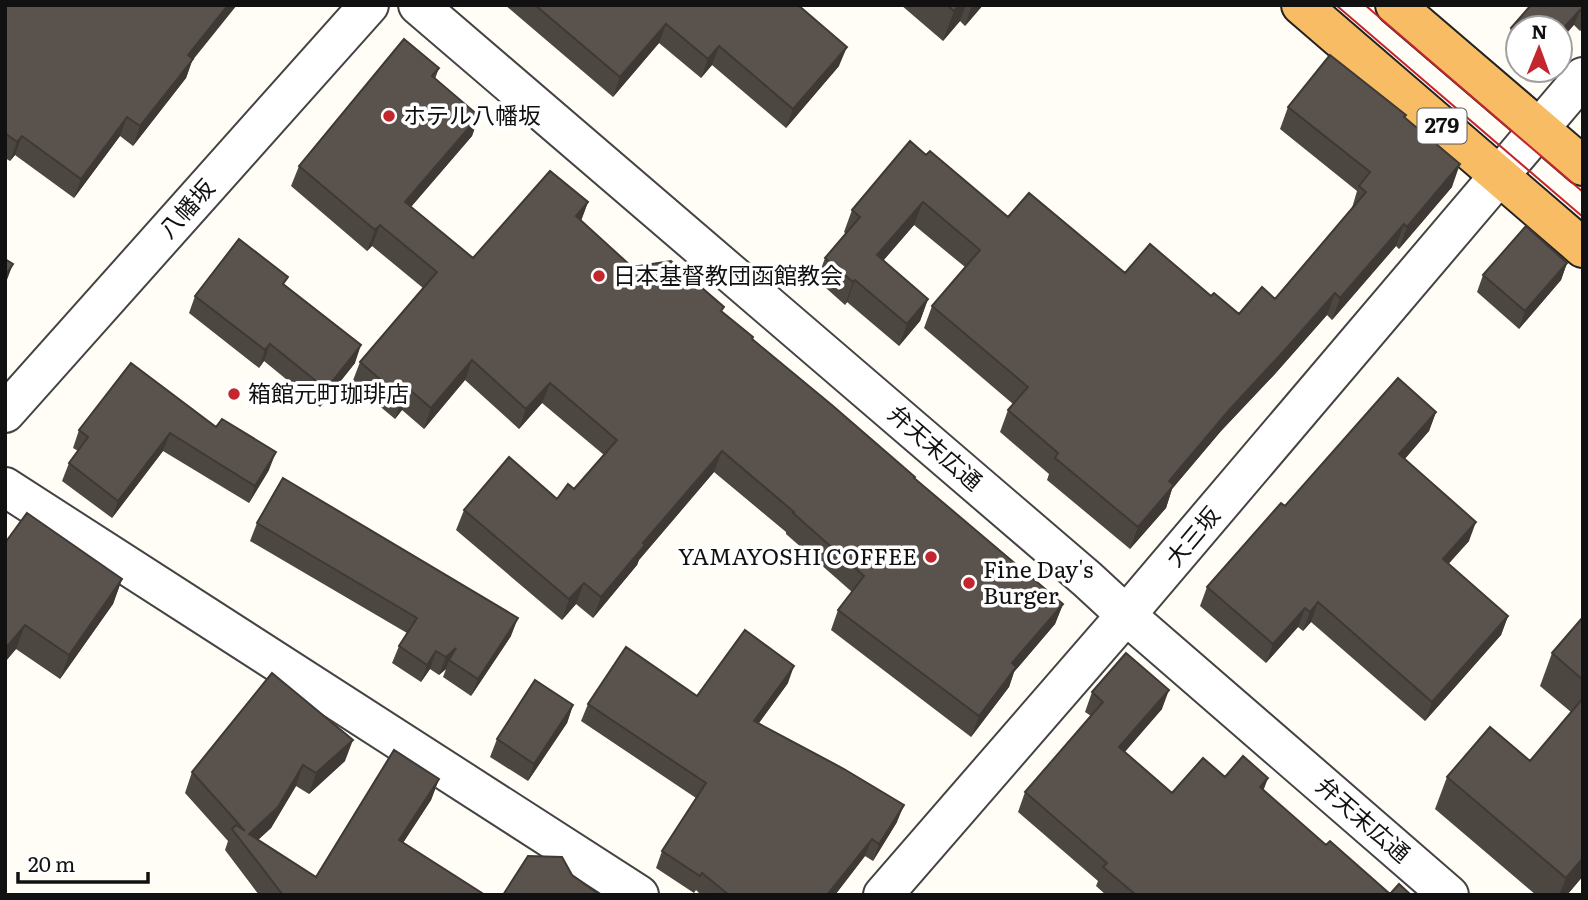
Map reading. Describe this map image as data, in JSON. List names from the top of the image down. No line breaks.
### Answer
{"streets":{"highway":["279"],"street":["八幡坂","弁天末広通","大三坂"]},"crossings":[["279","大三坂"],["弁天末広通","大三坂"]],"places":["ホテル八幡坂","日本基督教団函館教会","箱館元町珈琲店","YAMAYOSHI COFFEE","Fine Day's Burger"],"scale_bar":"20 m","north":"top"}
